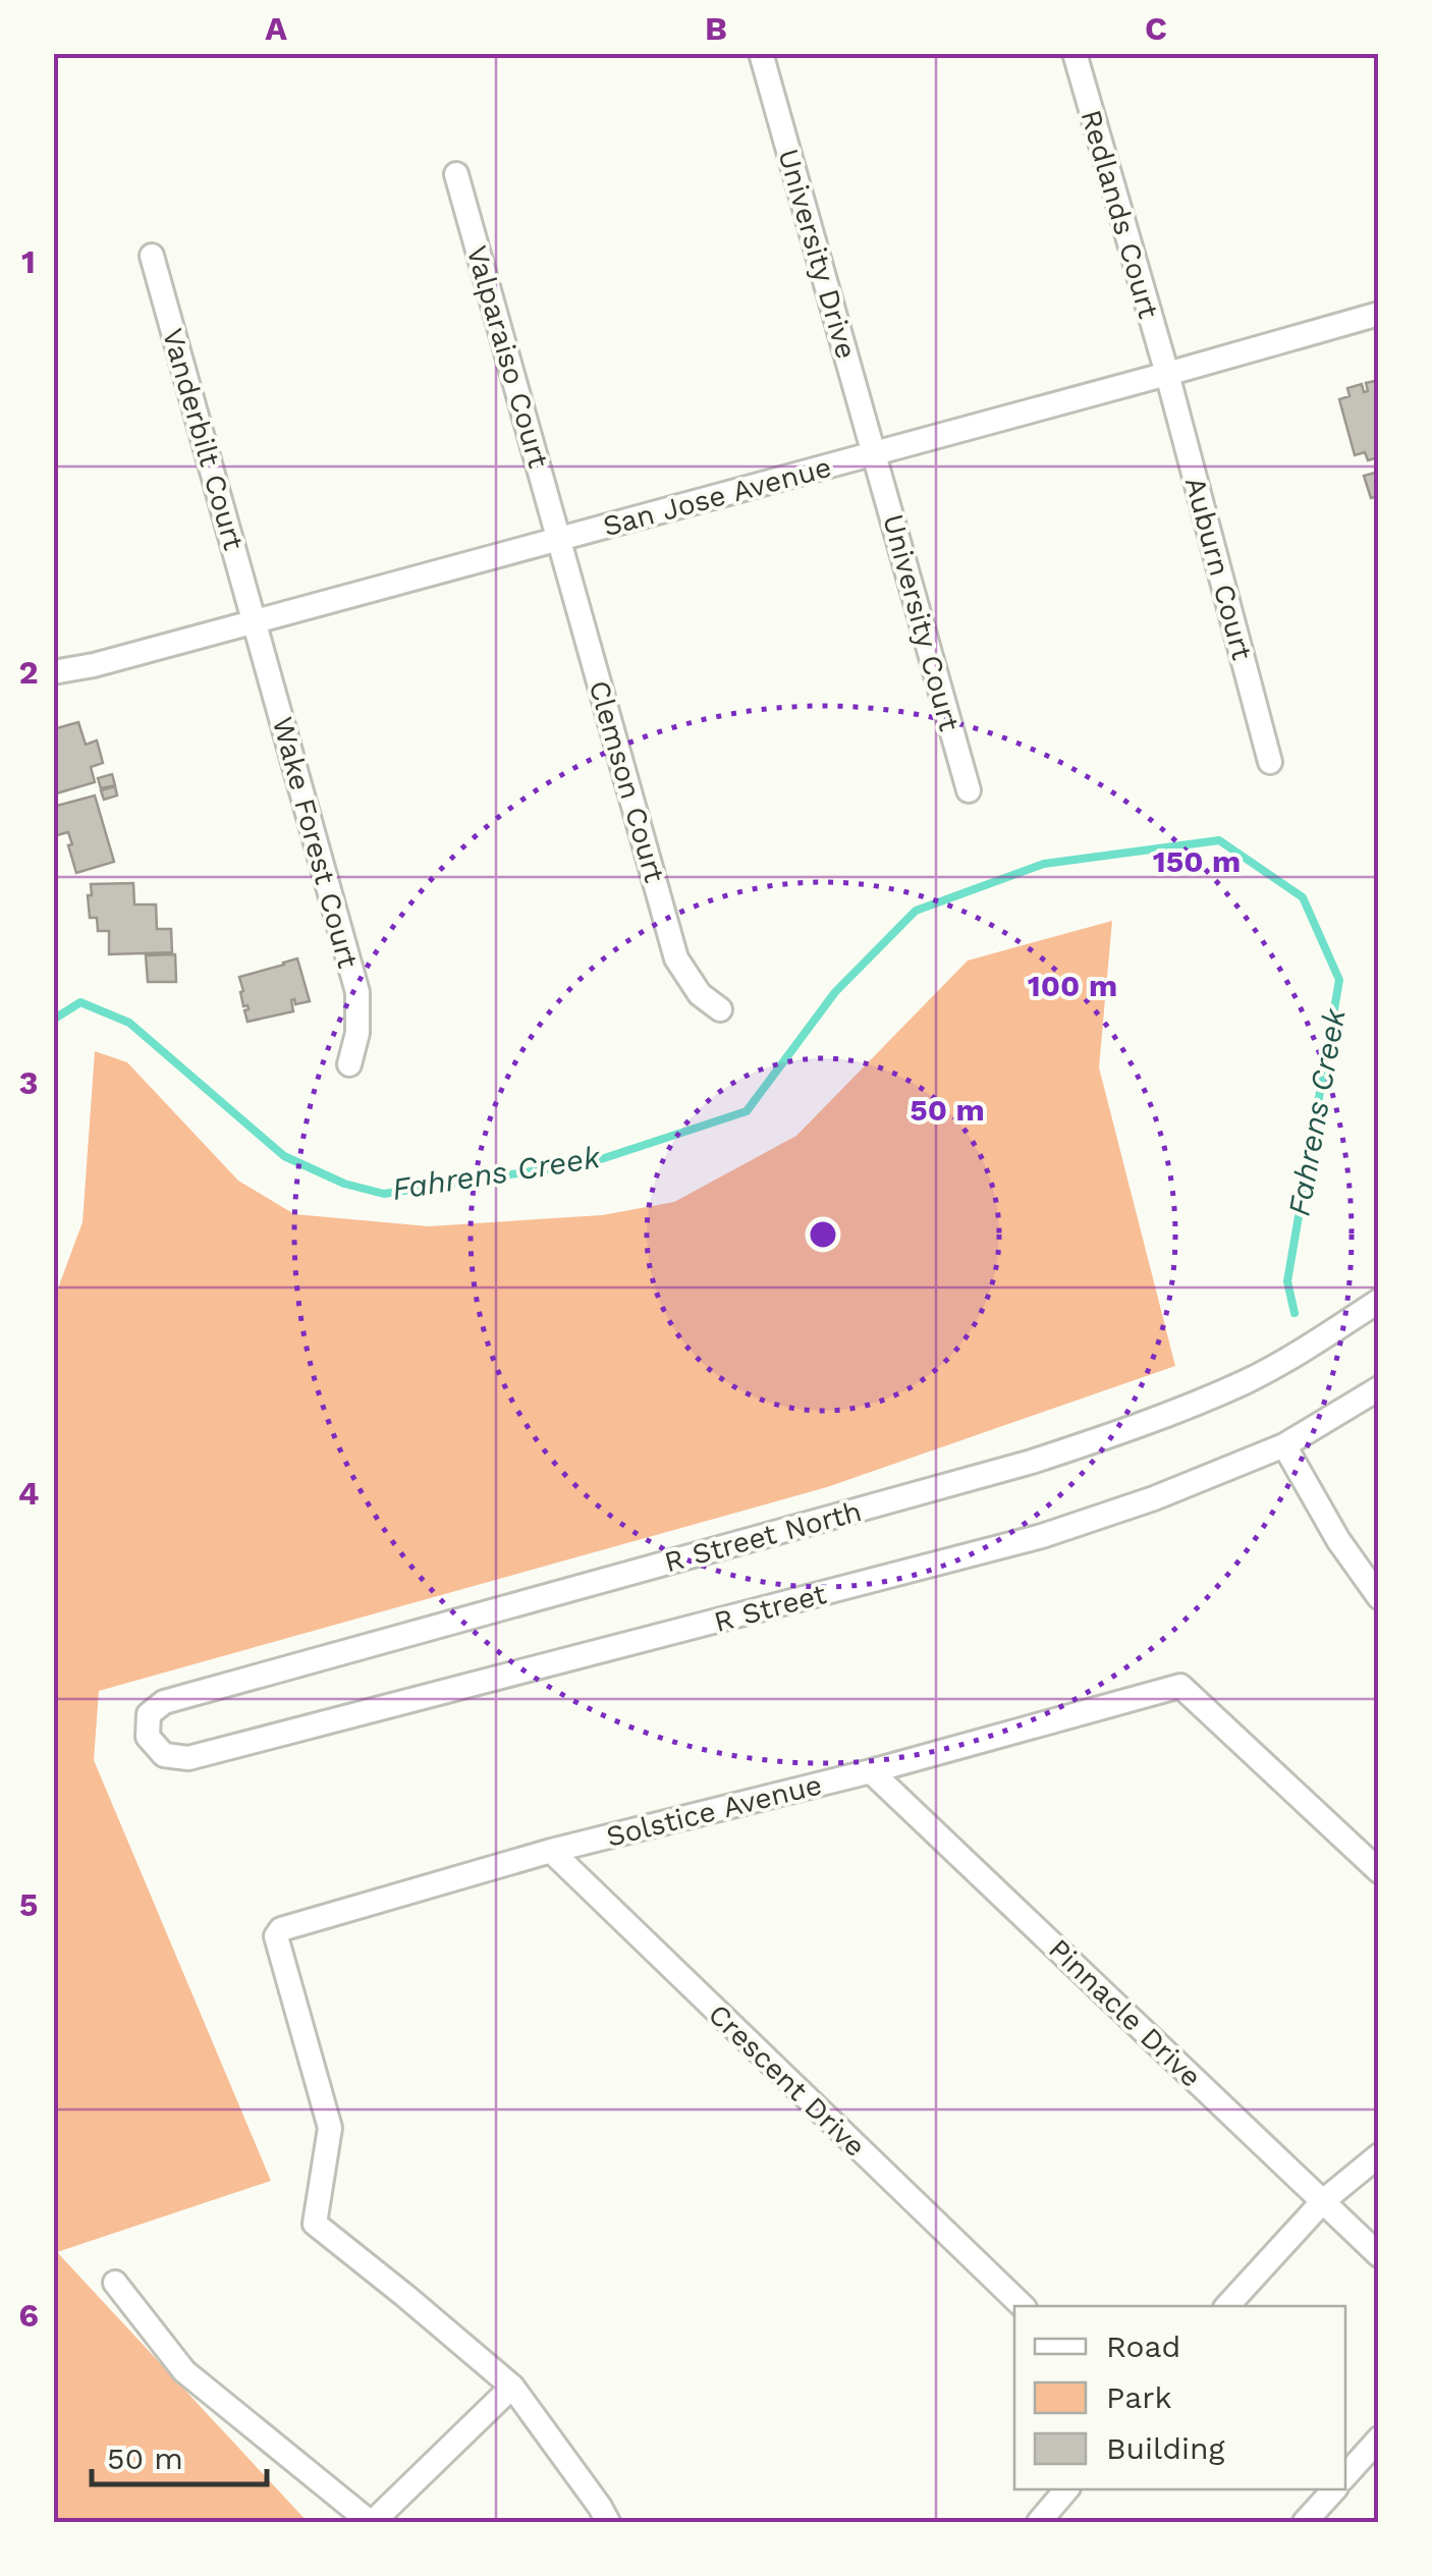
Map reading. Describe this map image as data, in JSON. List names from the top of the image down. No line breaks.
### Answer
{"streets":{"street":["Redlands Court","University Drive","Valparaiso Court","Vanderbilt Court","San Jose Avenue","Auburn Court","University Court","Clemson Court","Wake Forest Court","R Street North","R Street","Solstice Avenue","Pinnacle Drive","Crescent Drive"]},"crossings":[["Redlands Court","San Jose Avenue"],["Redlands Court","Auburn Court"],["University Drive","San Jose Avenue"],["University Drive","University Court"],["Valparaiso Court","San Jose Avenue"],["Valparaiso Court","Clemson Court"],["Vanderbilt Court","San Jose Avenue"],["Vanderbilt Court","Wake Forest Court"],["San Jose Avenue","Auburn Court"],["San Jose Avenue","University Court"],["San Jose Avenue","Clemson Court"],["San Jose Avenue","Wake Forest Court"],["R Street North","R Street"],["Solstice Avenue","Pinnacle Drive"],["Solstice Avenue","Crescent Drive"]],"water":["Fahrens Creek"],"legend":["Road","Park","Building"],"scale_bar":"50 m","grid":{"columns":["A","B","C"],"rows":["1","2","3","4","5","6"]},"rings":["150 m","100 m","50 m"]}
